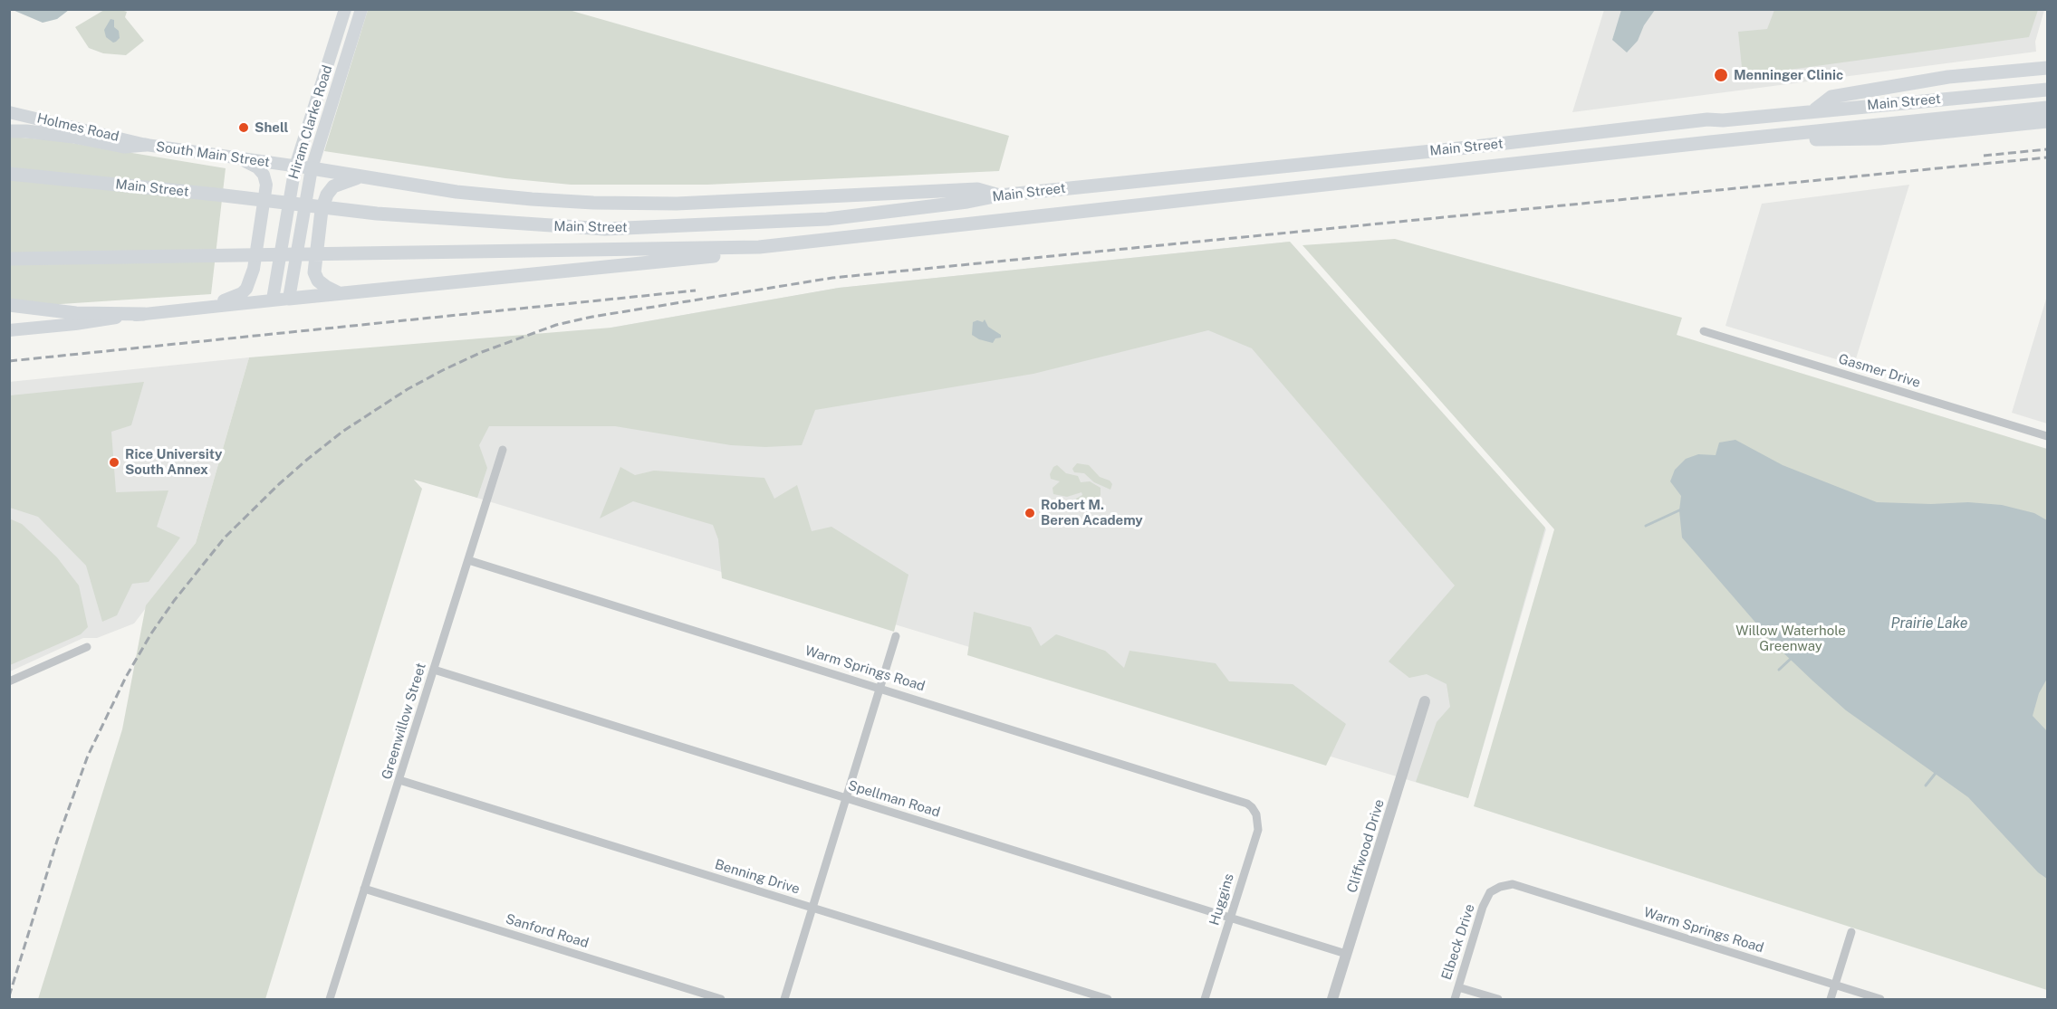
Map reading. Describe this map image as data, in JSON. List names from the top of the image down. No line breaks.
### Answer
{"streets":{"highway":["Main Street"],"main road":["Hiram Clarke Road","Holmes Road","South Main Street"],"street":["Gasmer Drive","Warm Springs Road","Greenwillow Street","Spellman Road","Cliffwood Drive","Benning Drive","Huggins","Sanford Road","Elbeck Drive"]},"crossings":[["Hiram Clarke Road","South Main Street"],["Holmes Road","South Main Street"],["Warm Springs Road","Greenwillow Street"],["Warm Springs Road","Huggins"],["Warm Springs Road","Elbeck Drive"],["Greenwillow Street","Spellman Road"],["Greenwillow Street","Benning Drive"],["Greenwillow Street","Sanford Road"],["Spellman Road","Cliffwood Drive"],["Spellman Road","Huggins"]],"water":["Prairie Lake"],"parks":["Willow Waterhole Greenway"],"places":["Menninger Clinic","Shell","Rice University South Annex","Robert M. Beren Academy"]}
